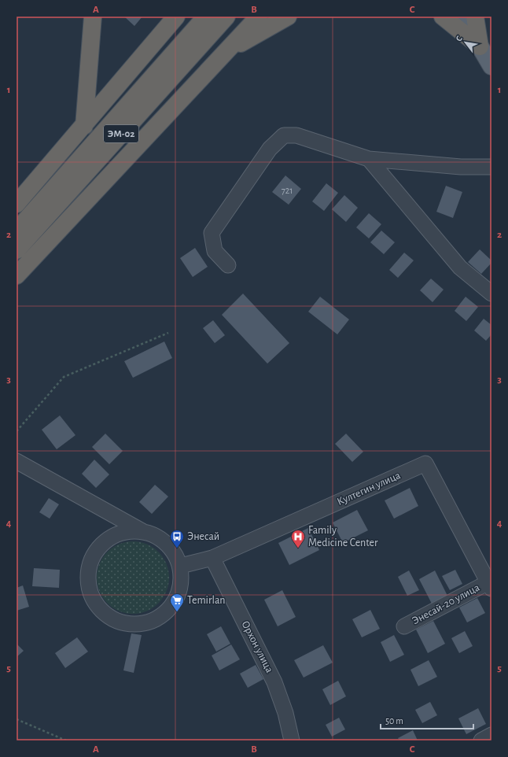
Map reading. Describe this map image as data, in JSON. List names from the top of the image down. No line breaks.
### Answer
{"streets":{"highway":["ЭМ-02"],"street":["Култегин улица","Энесай-20 улица","Орхон улица"]},"crossings":[["Култегин улица","Энесай-20 улица"],["Култегин улица","Орхон улица"]],"places":{"bus stop":["Энесай"],"hospital":["Family Medicine Center"],"supermarket":["Temirlan"]},"house_numbers":["721"],"scale_bar":"50 m","north":"top left","grid":{"columns":["A","B","C"],"rows":["1","2","3","4","5"]}}
